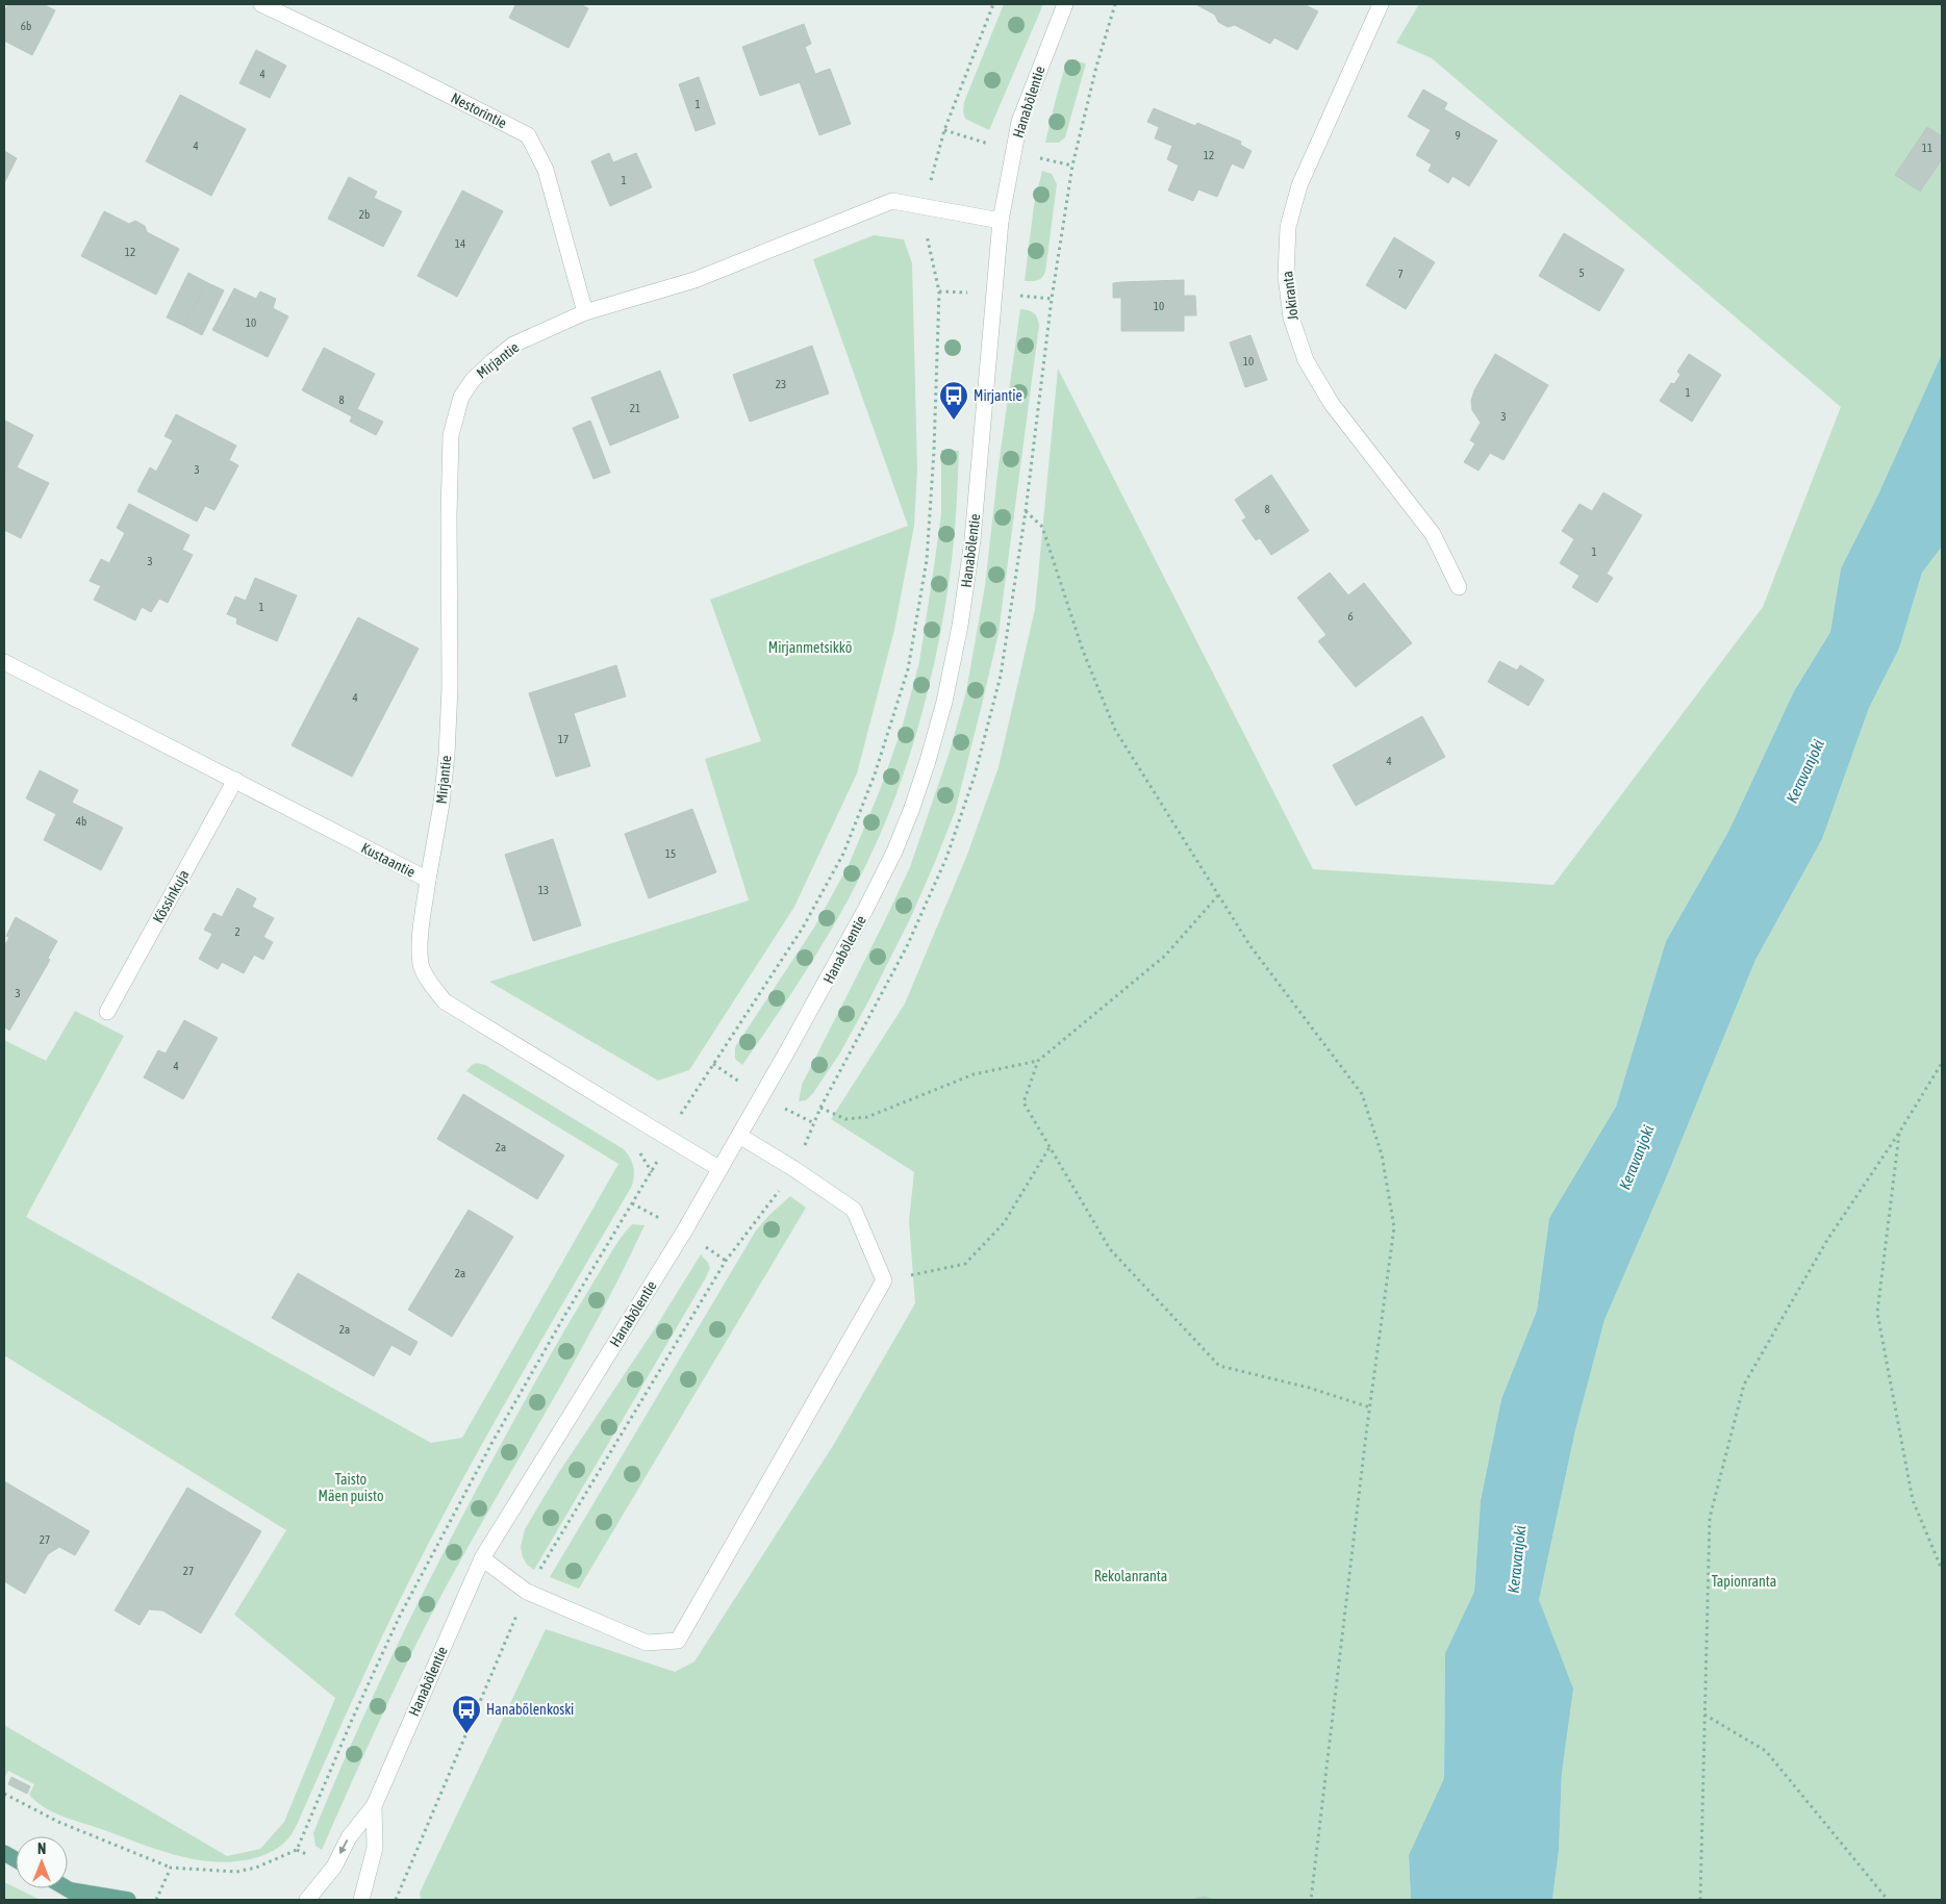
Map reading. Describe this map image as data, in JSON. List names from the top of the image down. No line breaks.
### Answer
{"streets":{"street":["Hanabölentie","Nestorintie","Jokiranta","Mirjantie","Kustaantie","Kössinkuja"]},"crossings":[["Hanabölentie","Mirjantie"],["Hanabölentie","Kustaantie"],["Nestorintie","Mirjantie"],["Mirjantie","Kustaantie"],["Kustaantie","Kössinkuja"]],"water":["Keravanjoki"],"parks":["Mirjanmetsikkö","Taisto Mäen puisto","Rekolanranta","Tapionranta"],"places":{"bus stop":["Mirjantie","Hanabölenkoski"]},"house_numbers":["6b","4","1","9","4","11","12","1","2b","14","12","5","7","10","10","10","23","1","8","21","3","3","8","1","3","1","6","4","17","4","4b","15","13","2","3","4","2a","2a","2a","27","27"],"north":"top"}
